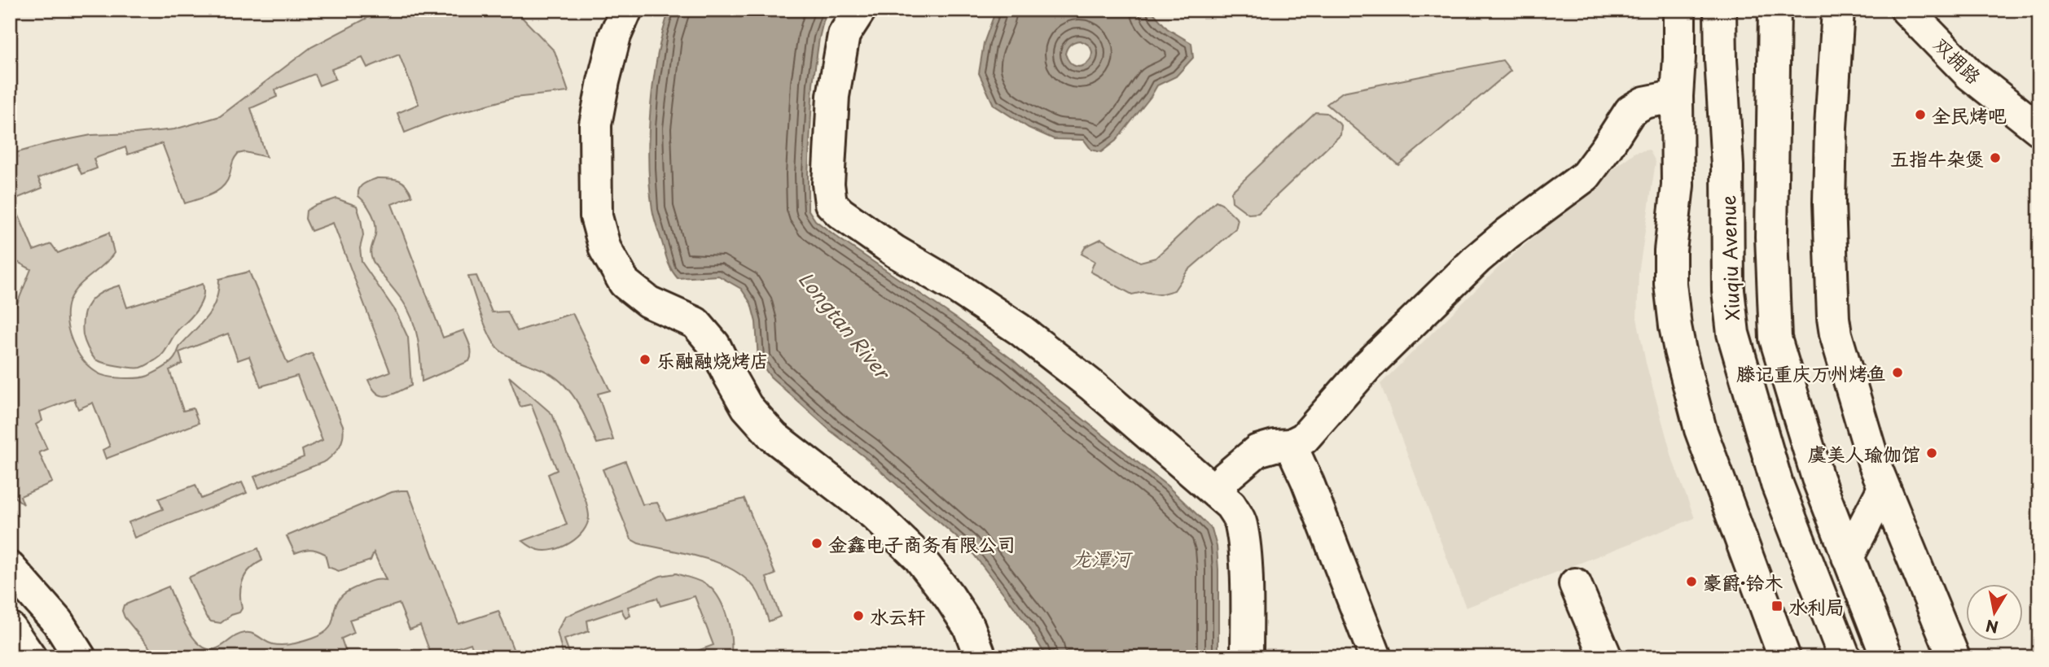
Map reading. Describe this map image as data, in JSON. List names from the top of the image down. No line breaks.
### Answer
{"streets":{"street":["双拥路","Xiuqiu Avenue"]},"water":["Longtan River","龙潭河"],"places":{"other":["全民烤吧","五指牛杂煲","乐融融烧烤店","滕记重庆万州烤鱼","虞美人瑜伽馆","金鑫电子商务有限公司","豪爵·铃木","水云轩"],"transit":["水利局"]},"north":"bottom"}
